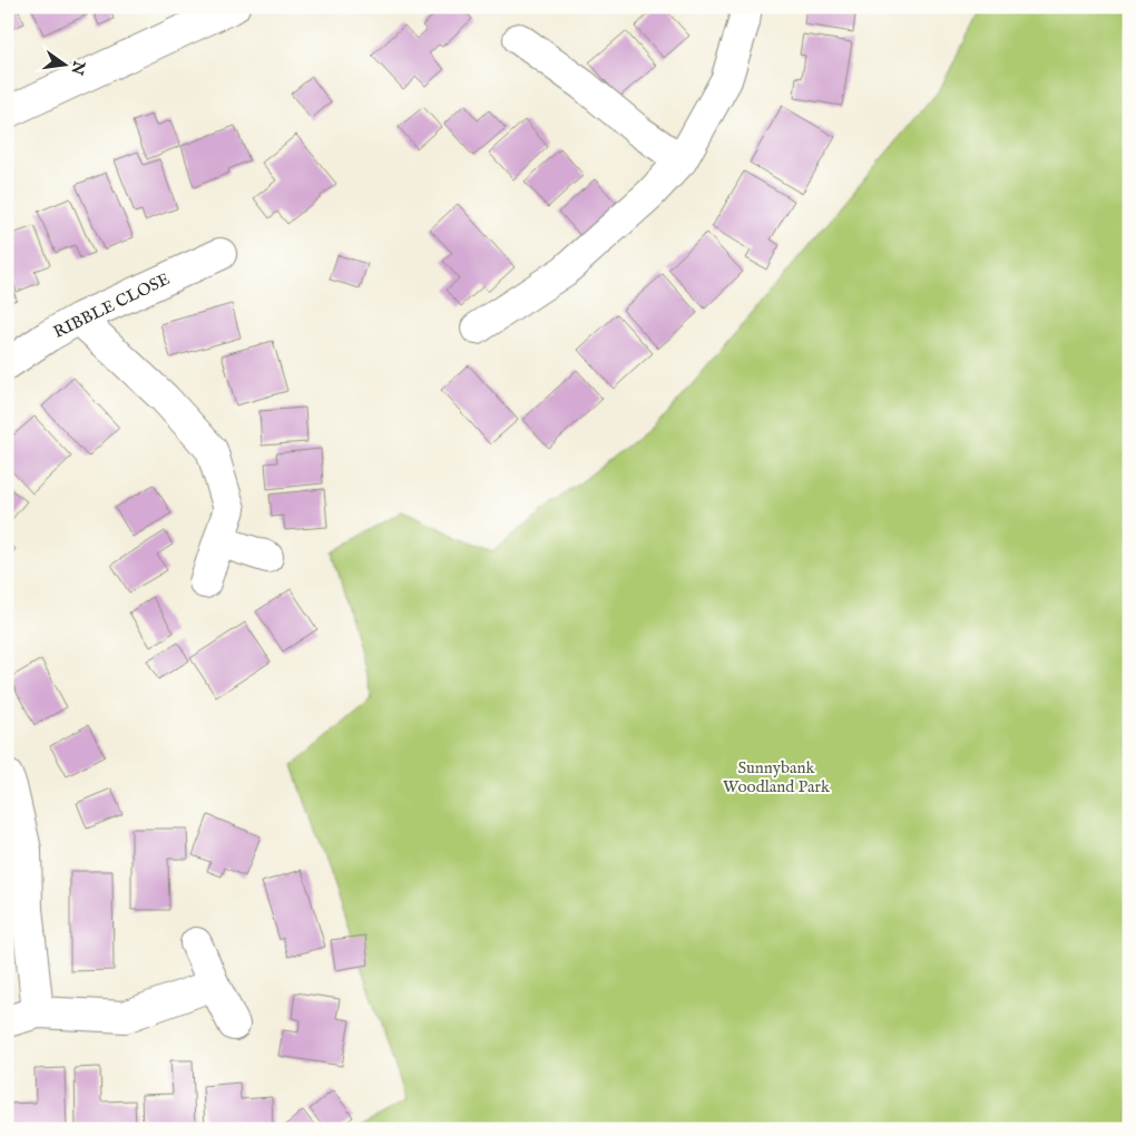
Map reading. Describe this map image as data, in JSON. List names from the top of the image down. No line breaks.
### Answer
{"streets":{"street":["RIBBLE CLOSE"]},"parks":["Sunnybank Woodland Park"],"north":"right"}
